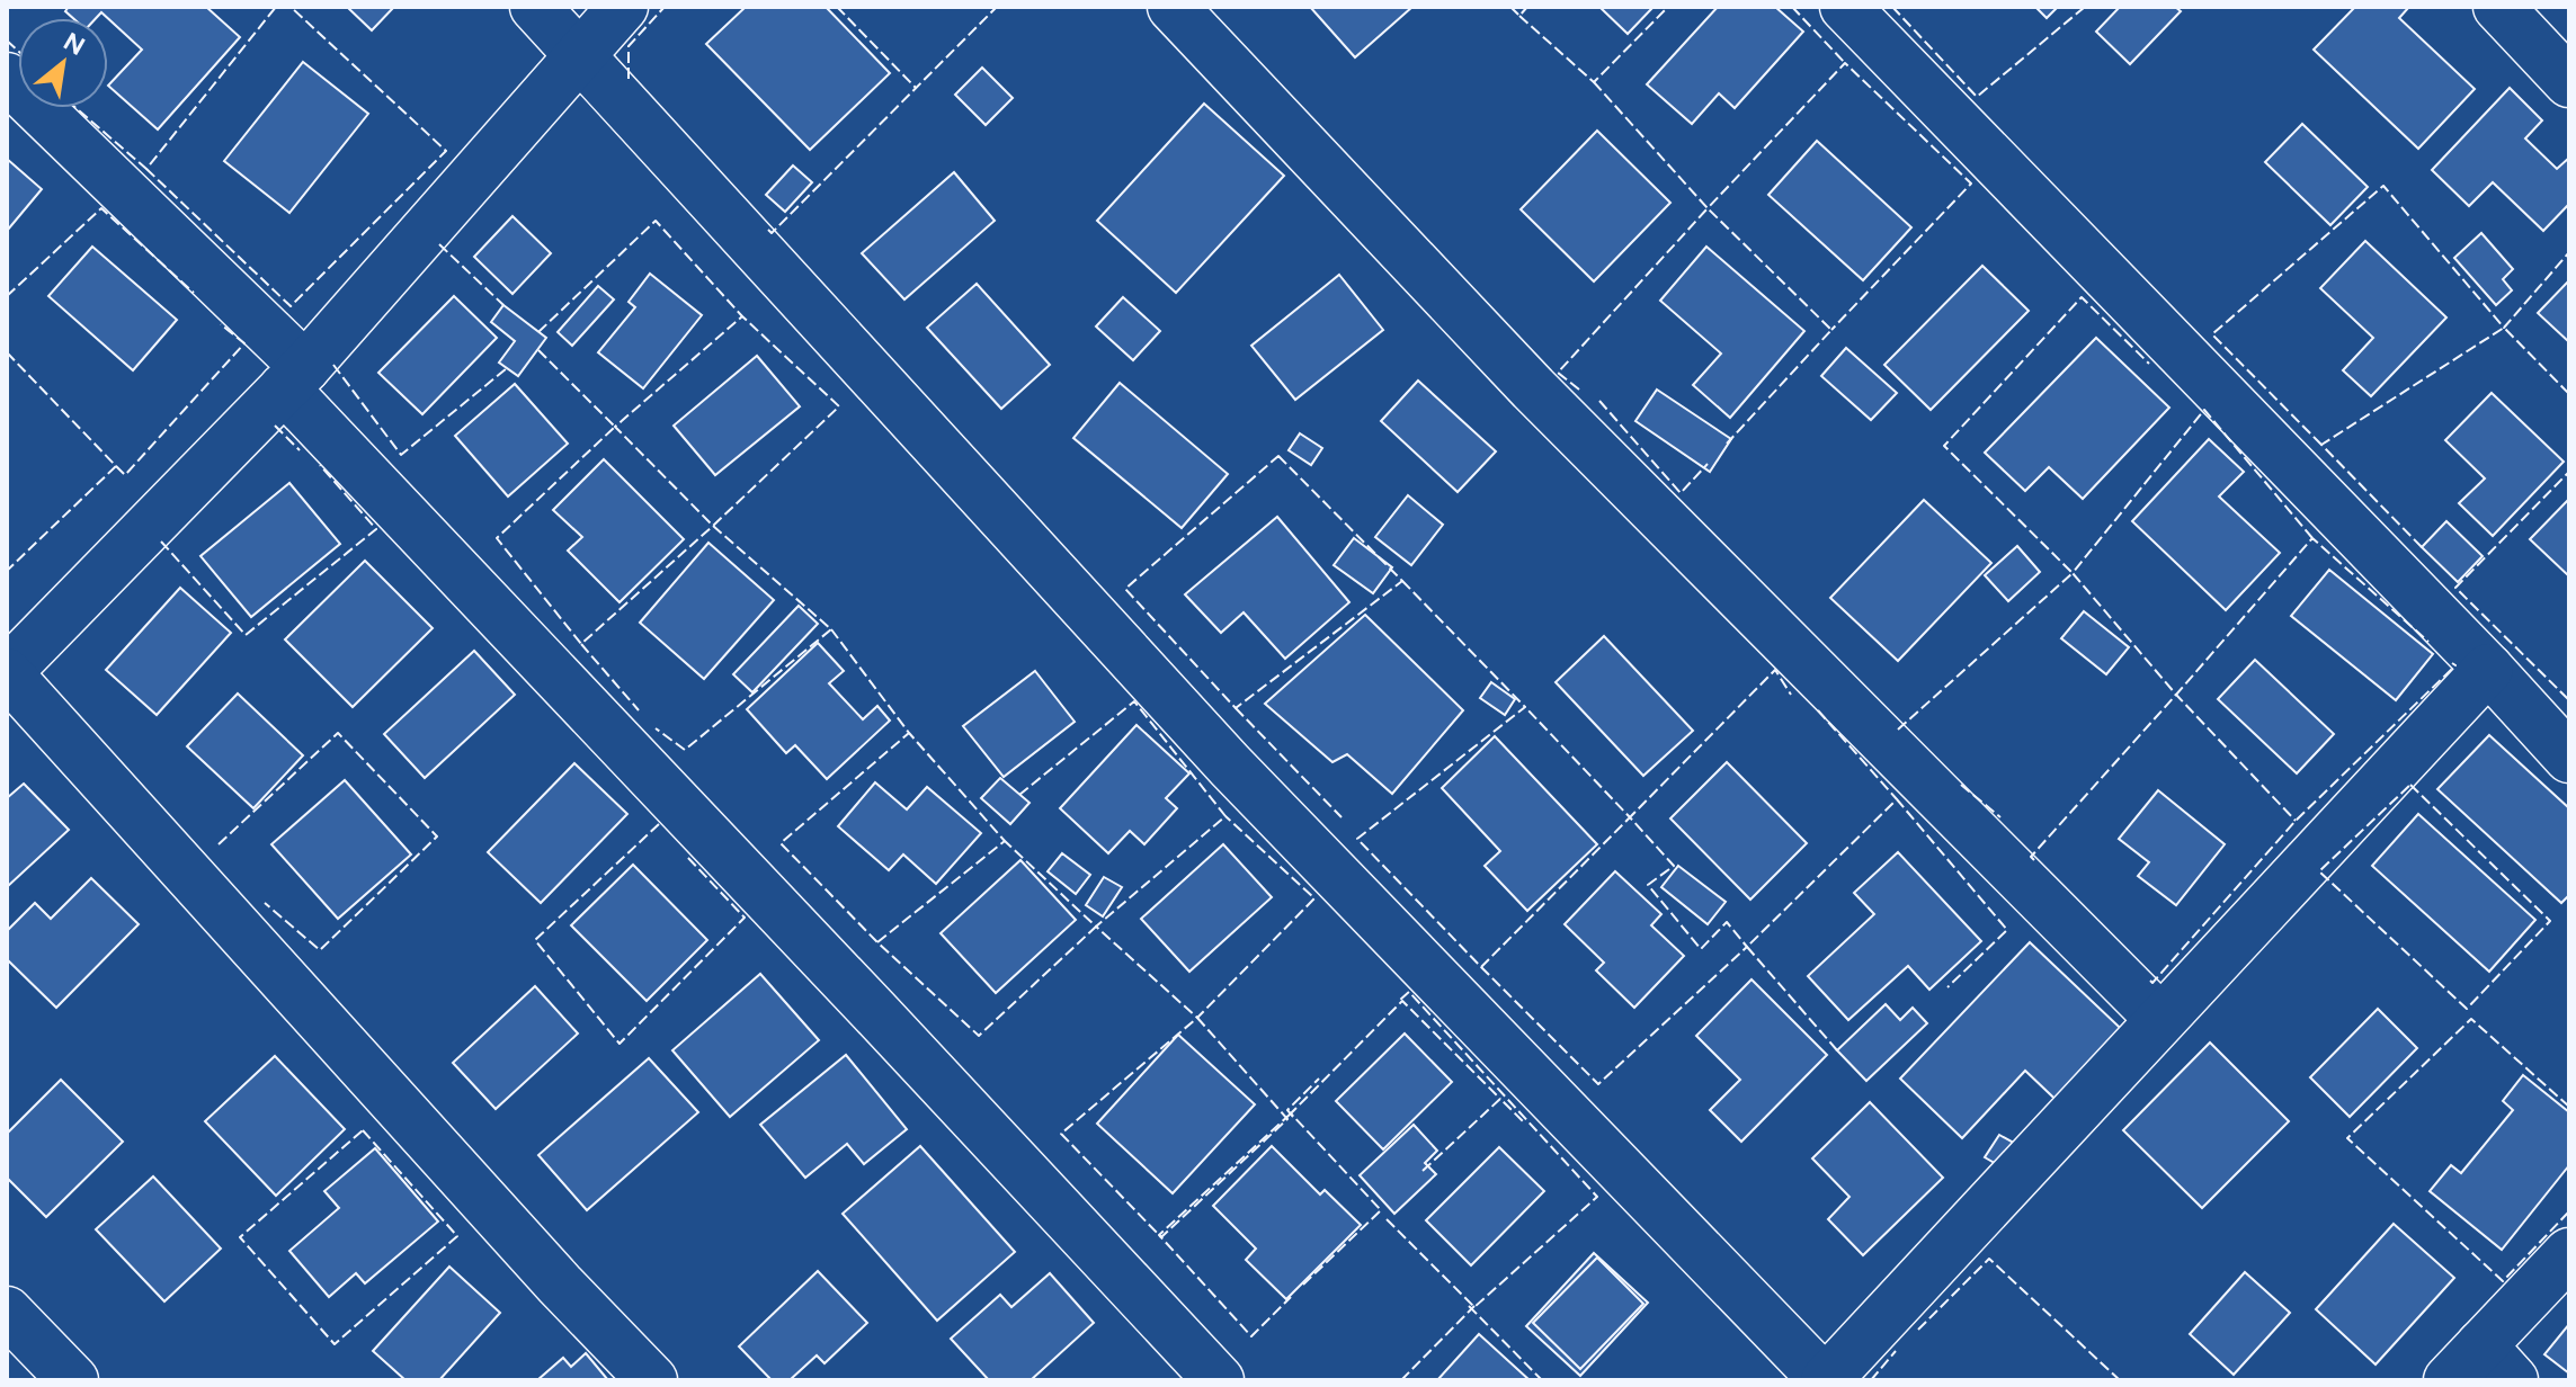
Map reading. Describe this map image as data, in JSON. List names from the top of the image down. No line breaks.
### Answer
{"north":"top right"}
